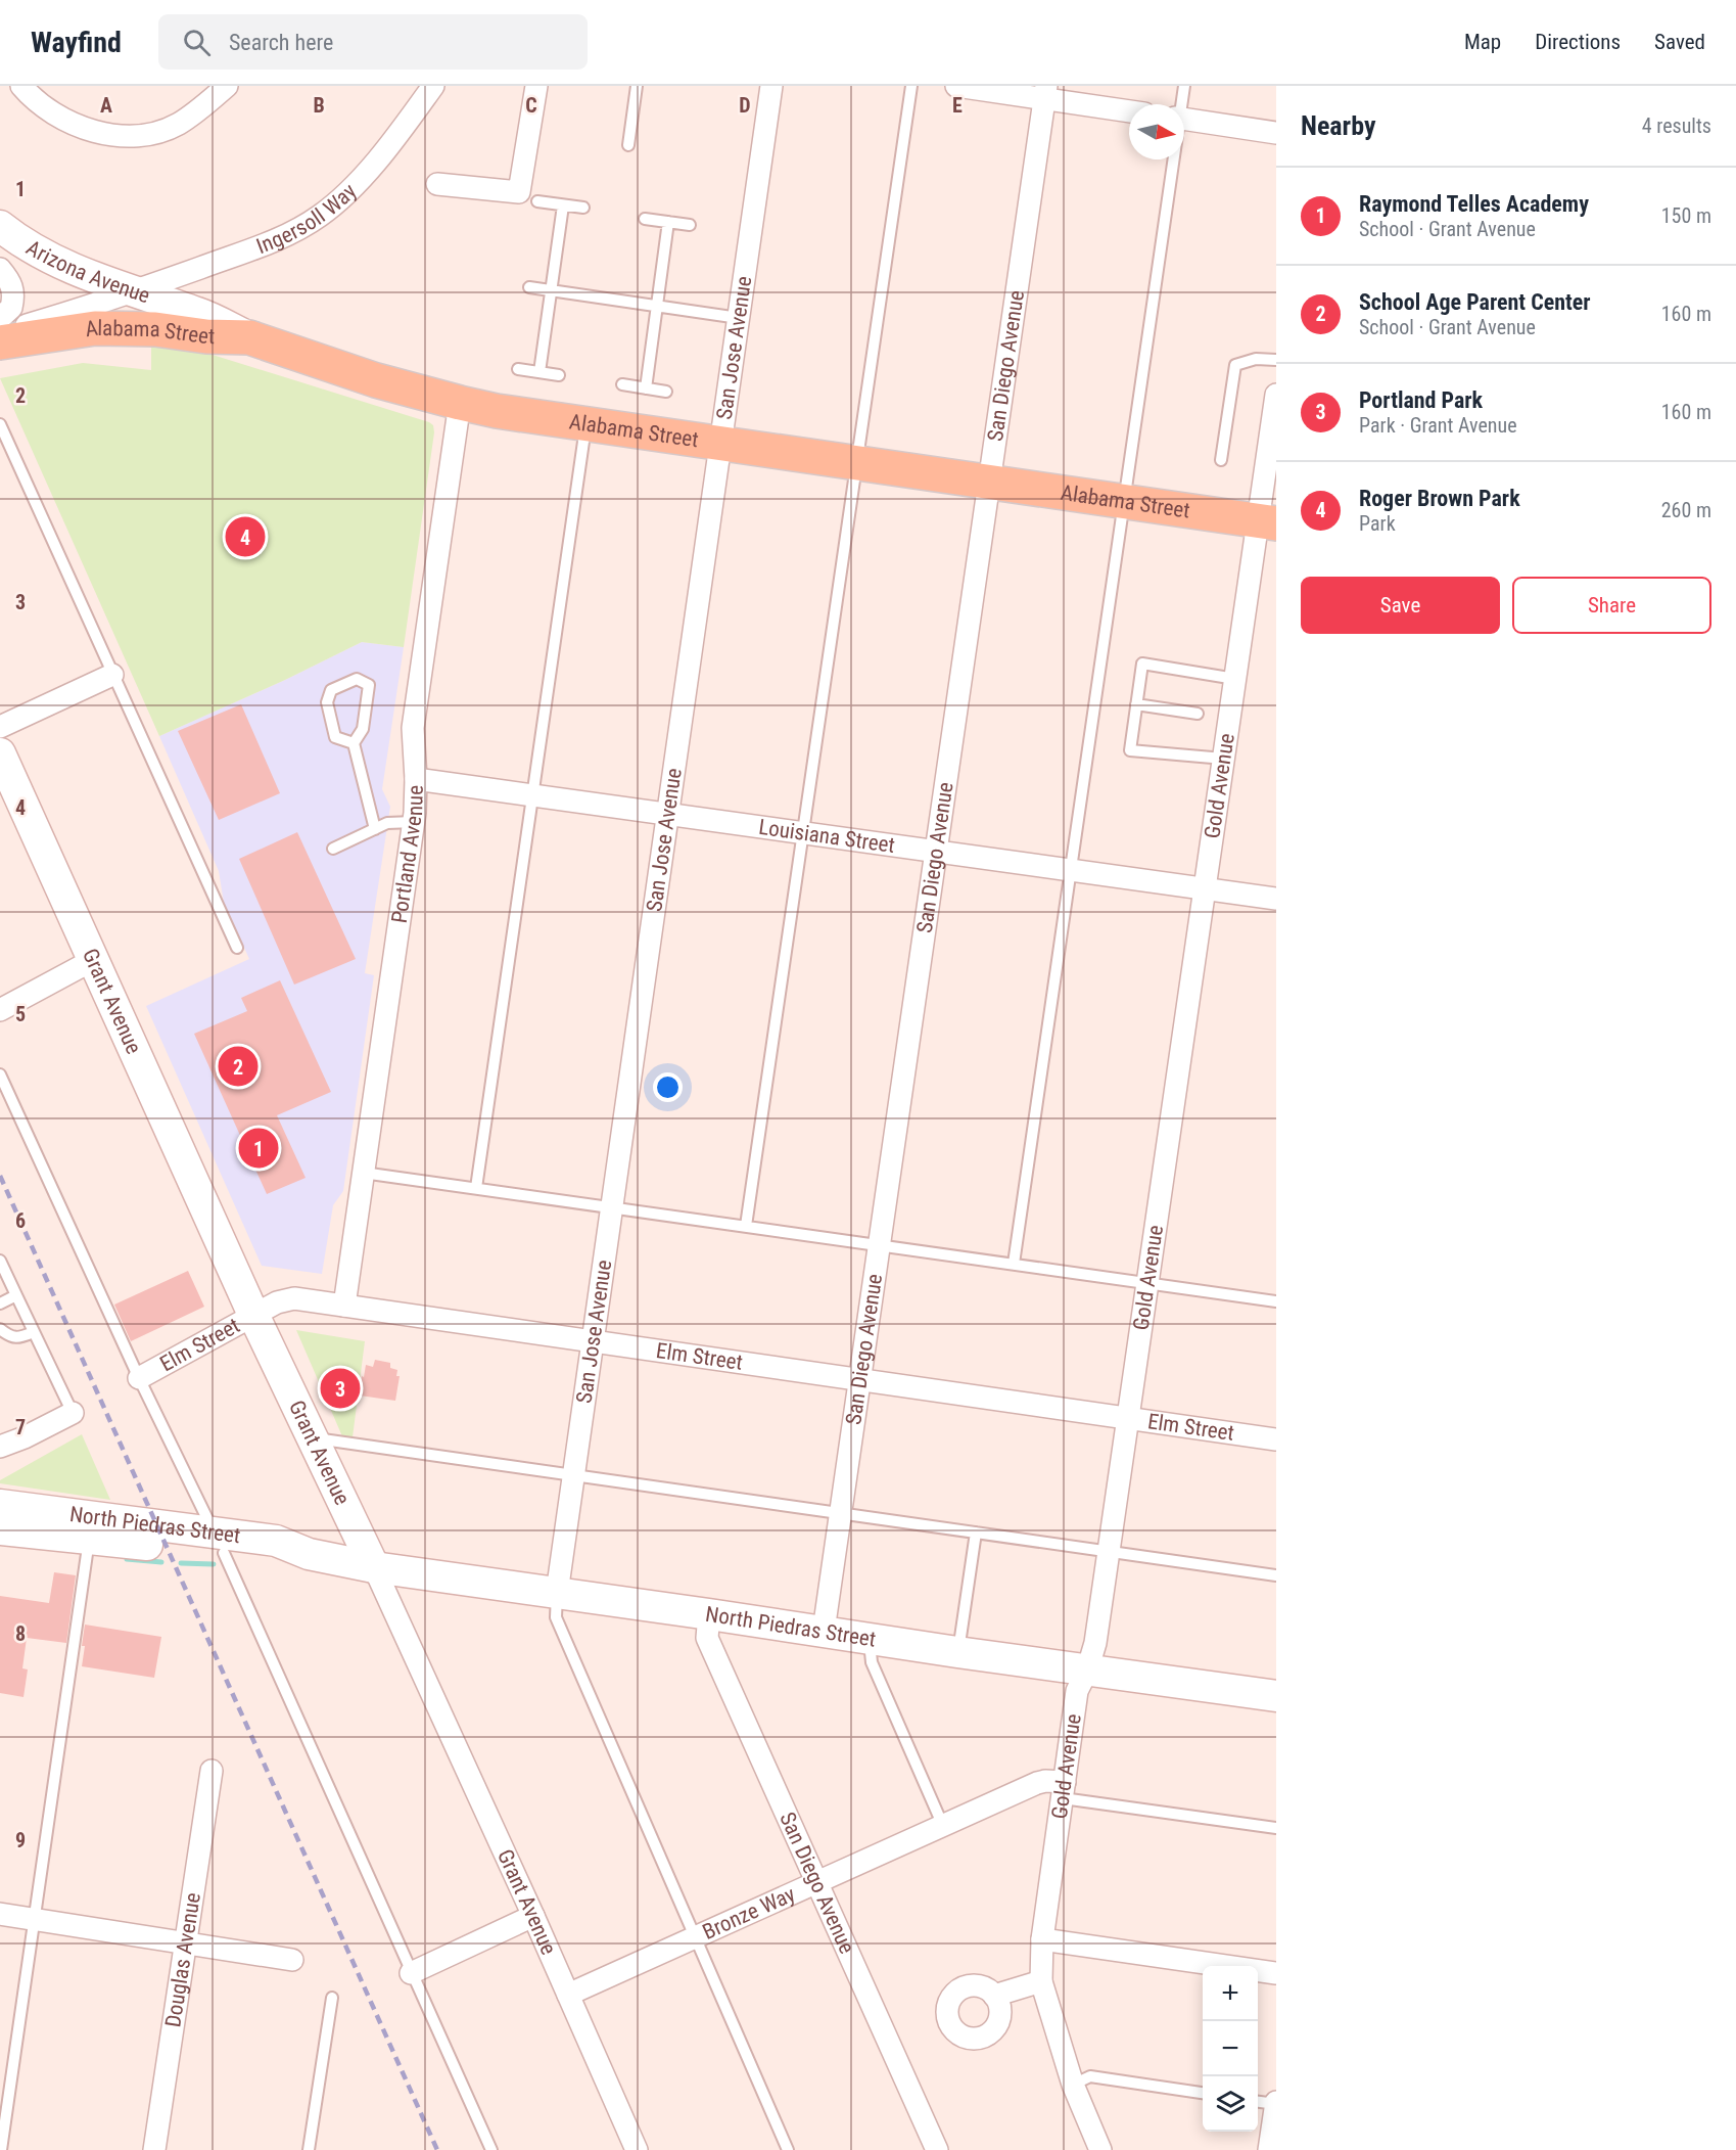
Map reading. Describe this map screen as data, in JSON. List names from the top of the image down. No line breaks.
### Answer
{"streets":{"main road":["Arizona Avenue","Alabama Street","Grant Avenue","North Piedras Street"],"street":["Ingersoll Way","San Jose Avenue","San Diego Avenue","Gold Avenue","Louisiana Street","Portland Avenue","Elm Street","Bronze Way","Douglas Avenue"]},"crossings":[["Ingersoll Way","Arizona Avenue"],["Ingersoll Way","Alabama Street"],["Arizona Avenue","Alabama Street"],["Alabama Street","San Jose Avenue"],["Alabama Street","San Diego Avenue"],["Alabama Street","Gold Avenue"],["Alabama Street","Portland Avenue"],["San Jose Avenue","Louisiana Street"],["San Jose Avenue","Elm Street"],["San Jose Avenue","North Piedras Street"],["San Diego Avenue","Louisiana Street"],["San Diego Avenue","Elm Street"],["San Diego Avenue","North Piedras Street"],["San Diego Avenue","Bronze Way"],["Gold Avenue","Louisiana Street"],["Gold Avenue","Elm Street"],["Gold Avenue","North Piedras Street"],["Gold Avenue","Bronze Way"],["Louisiana Street","Portland Avenue"],["Portland Avenue","Elm Street"],["Grant Avenue","Elm Street"],["Grant Avenue","North Piedras Street"],["Grant Avenue","Bronze Way"]],"north":"right","page":{"header":"Wayfind","search":"Search here","nav":["Map","Directions","Saved"],"heading":["Nearby","4 results"],"list":[{"mark":"1","name":"Raymond Telles Academy","note":"School · Grant Avenue","value":"150 m"},{"mark":"2","name":"School Age Parent Center","note":"School · Grant Avenue","value":"160 m"},{"mark":"3","name":"Portland Park","note":"Park · Grant Avenue","value":"160 m"},{"mark":"4","name":"Roger Brown Park","note":"Park","value":"260 m"}],"pins":["4","2","1","3"],"buttons":["Save","Share"],"map_buttons":["+","−"]},"grid":{"columns":["A","B","C","D","E"],"rows":["1","2","3","4","5","6","7","8","9"]}}
